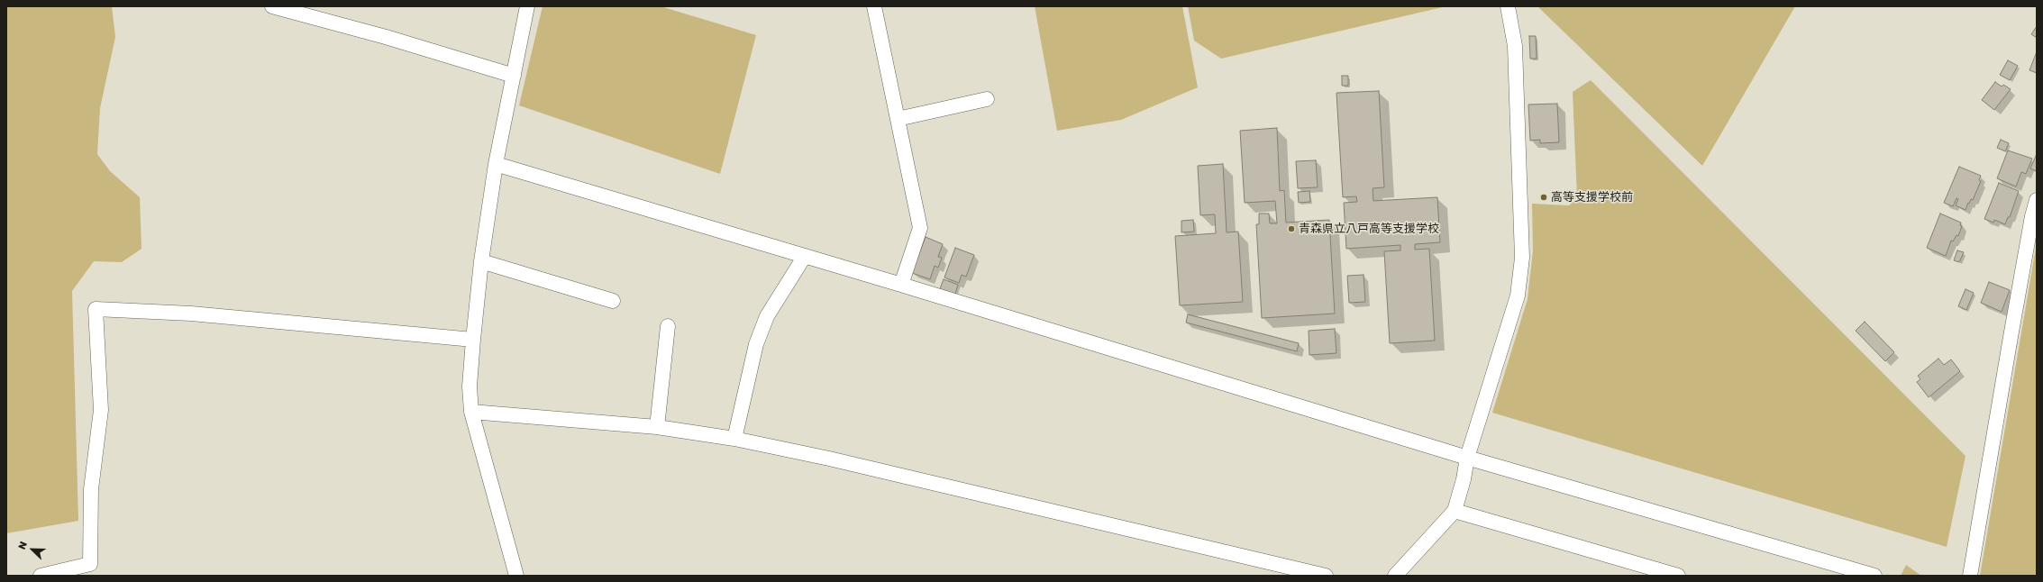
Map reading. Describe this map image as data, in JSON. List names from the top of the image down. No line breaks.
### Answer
{"places":["高等支援学校前","青森県立八戸高等支援学校"],"north":"top left"}
